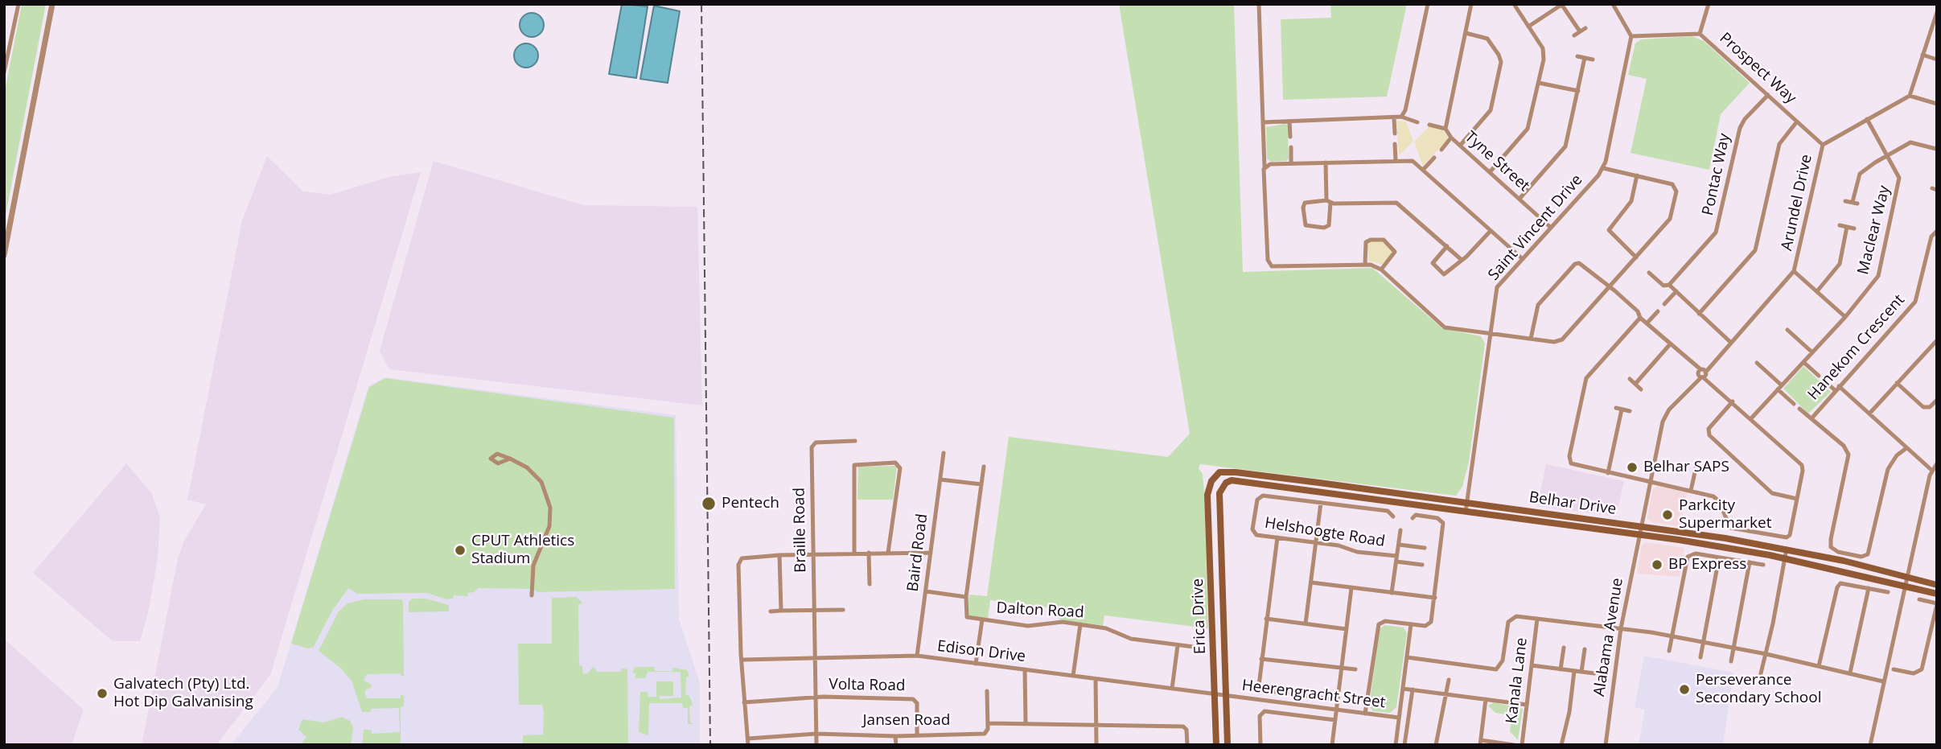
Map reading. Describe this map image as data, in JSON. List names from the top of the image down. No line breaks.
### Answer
{"streets":{"main road":["Belhar Drive","Erica Drive"],"street":["Prospect Way","Tyne Street","Pontac Way","Arundel Drive","Saint Vincent Drive","Maclear Way","Hanekom Crescent","Braille Road","Helshoogte Road","Baird Road","Dalton Road","Alabama Avenue","Edison Drive","Kanala Lane","Volta Road","Heerengracht Street","Jansen Road"]},"crossings":[["Prospect Way","Pontac Way"],["Prospect Way","Arundel Drive"],["Prospect Way","Saint Vincent Drive"],["Tyne Street","Saint Vincent Drive"],["Arundel Drive","Maclear Way"],["Arundel Drive","Belhar Drive"],["Arundel Drive","Alabama Avenue"],["Saint Vincent Drive","Belhar Drive"],["Belhar Drive","Erica Drive"],["Belhar Drive","Alabama Avenue"],["Braille Road","Edison Drive"],["Braille Road","Volta Road"],["Braille Road","Jansen Road"],["Baird Road","Edison Drive"],["Erica Drive","Edison Drive"],["Erica Drive","Heerengracht Street"],["Edison Drive","Heerengracht Street"],["Volta Road","Jansen Road"]],"places":["Belhar SAPS","Pentech","Parkcity Supermarket","CPUT Athletics Stadium","BP Express","Perseverance Secondary School","Galvatech (Pty) Ltd. Hot Dip Galvanising"]}
